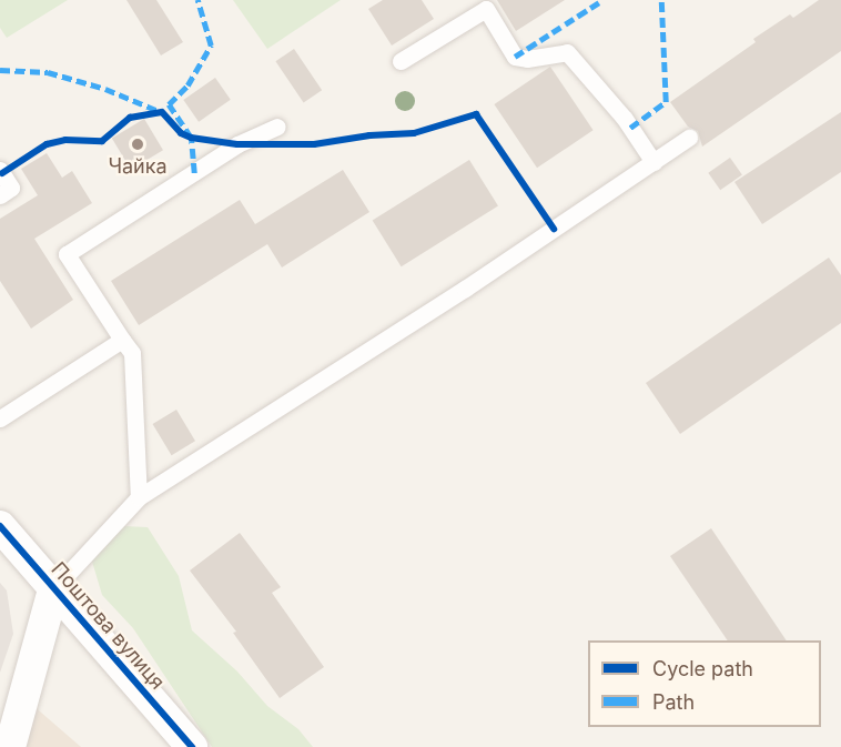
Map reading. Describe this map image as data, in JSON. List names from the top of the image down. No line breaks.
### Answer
{"streets":{"street":["Поштова вулиця"]},"places":["Чайка"],"legend":["Cycle path","Path"]}
